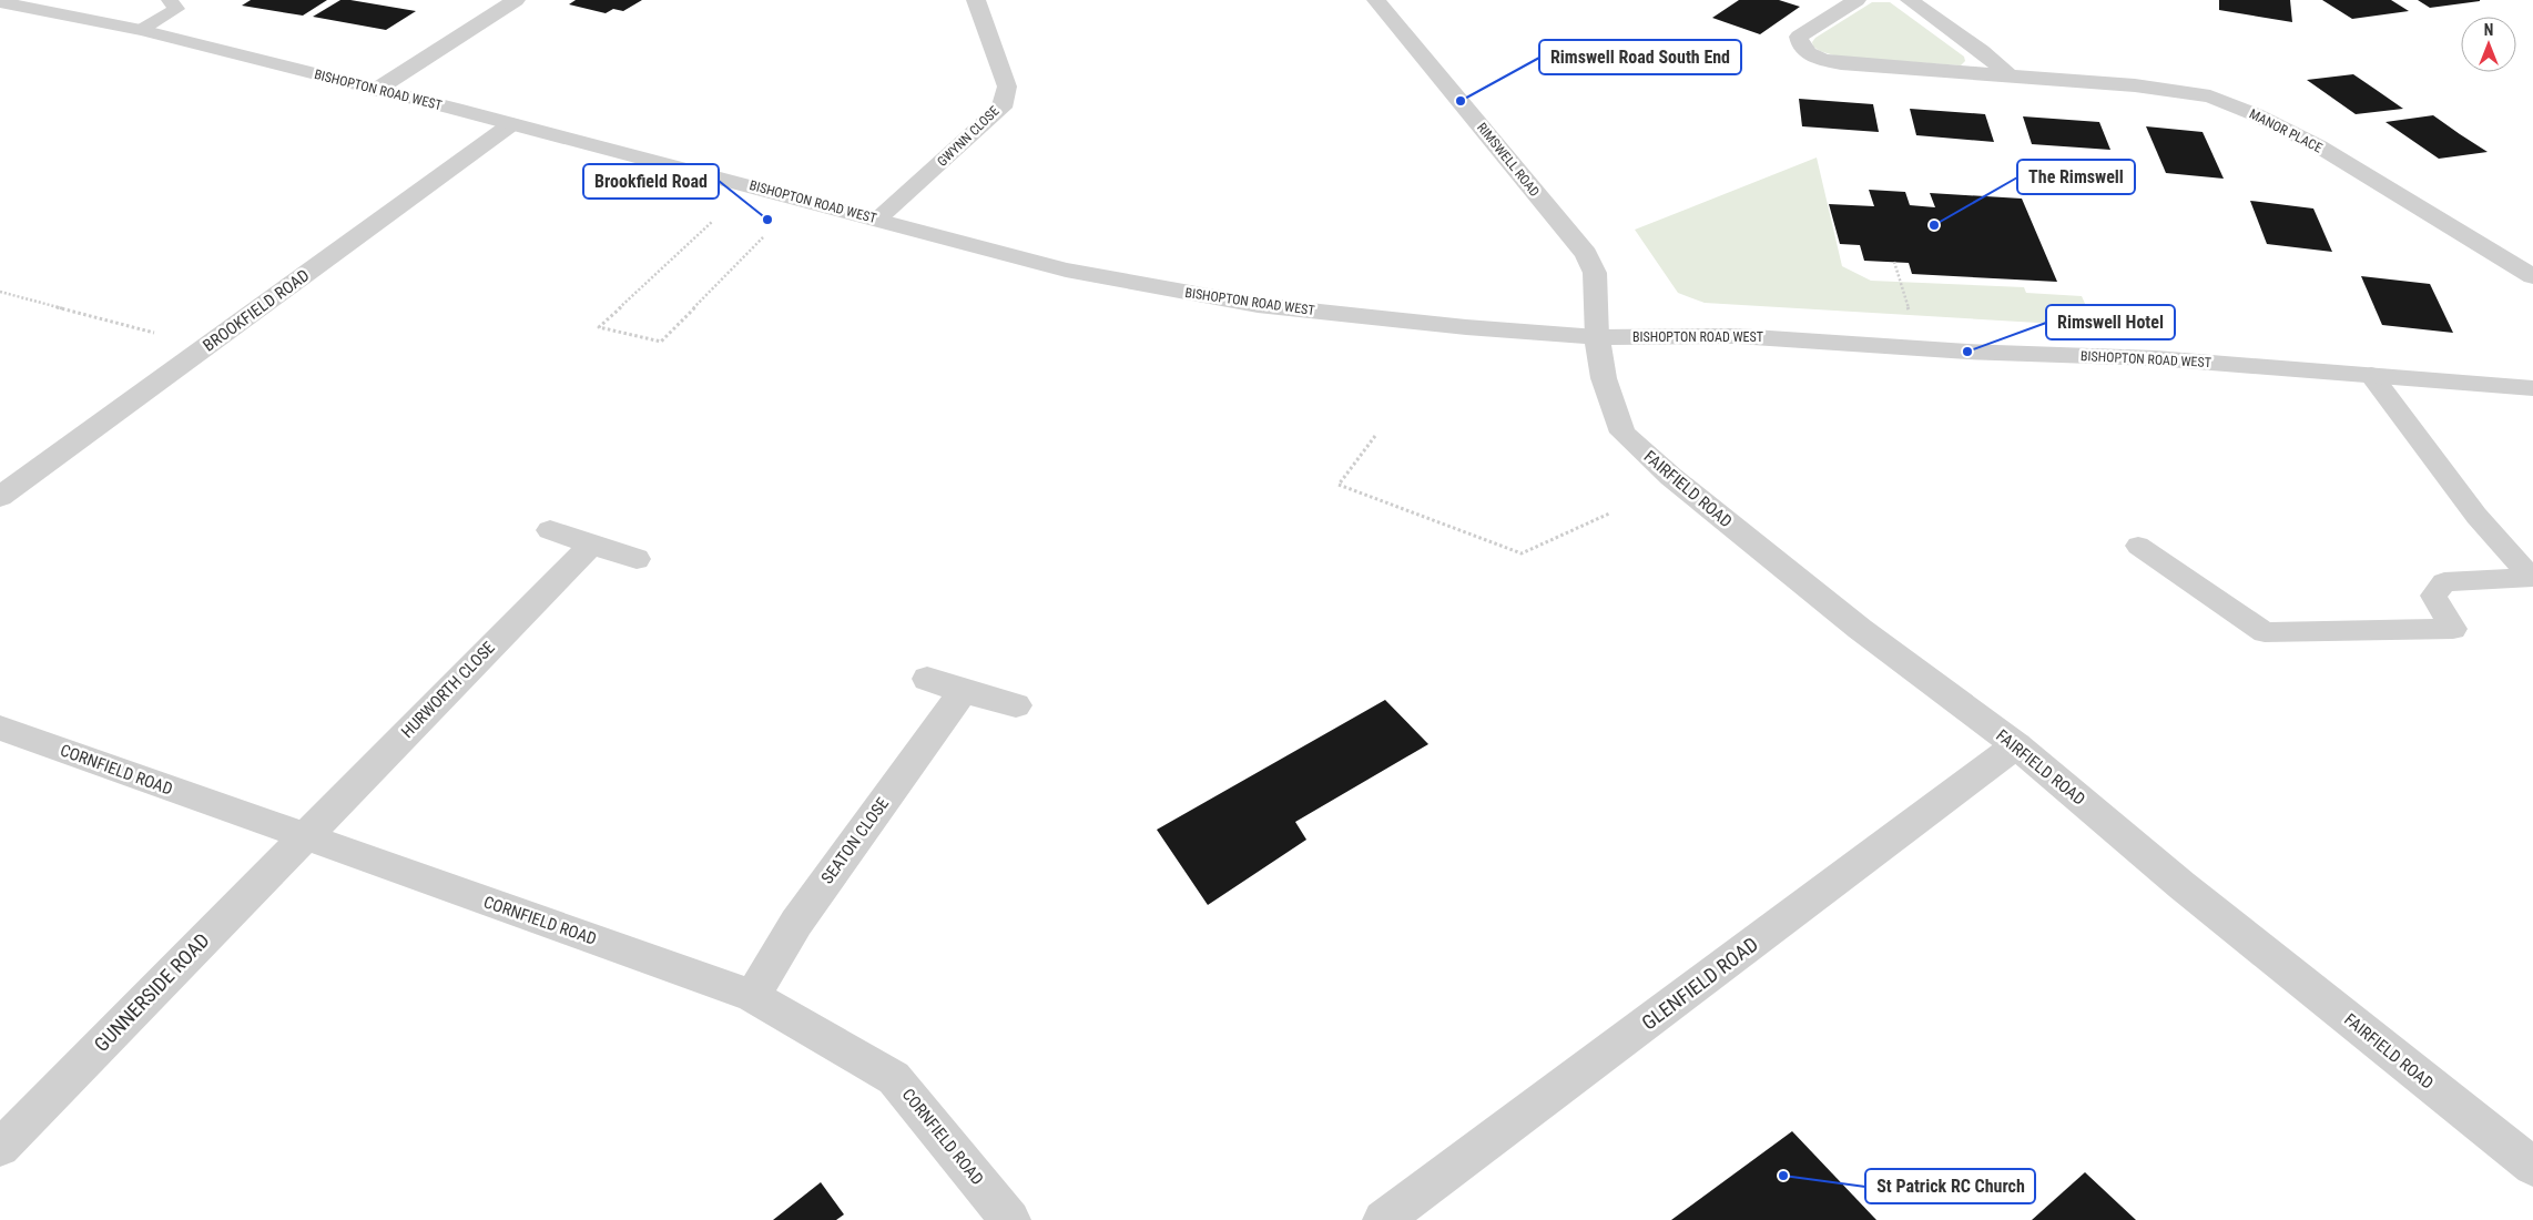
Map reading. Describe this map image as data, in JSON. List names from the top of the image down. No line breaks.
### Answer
{"streets":{"street":["BISHOPTON ROAD WEST","MANOR PLACE","GWYNN CLOSE","RIMSWELL ROAD","BROOKFIELD ROAD","FAIRFIELD ROAD","HURWORTH CLOSE","CORNFIELD ROAD","SEATON CLOSE","GLENFIELD ROAD","GUNNERSIDE ROAD"]},"crossings":[["BISHOPTON ROAD WEST","GWYNN CLOSE"],["BISHOPTON ROAD WEST","RIMSWELL ROAD"],["BISHOPTON ROAD WEST","BROOKFIELD ROAD"],["BISHOPTON ROAD WEST","FAIRFIELD ROAD"],["RIMSWELL ROAD","FAIRFIELD ROAD"],["FAIRFIELD ROAD","GLENFIELD ROAD"],["HURWORTH CLOSE","CORNFIELD ROAD"],["HURWORTH CLOSE","GUNNERSIDE ROAD"],["CORNFIELD ROAD","SEATON CLOSE"],["CORNFIELD ROAD","GUNNERSIDE ROAD"]],"places":["Rimswell Road South End","Brookfield Road","The Rimswell","Rimswell Hotel","St Patrick RC Church"],"north":"top"}
